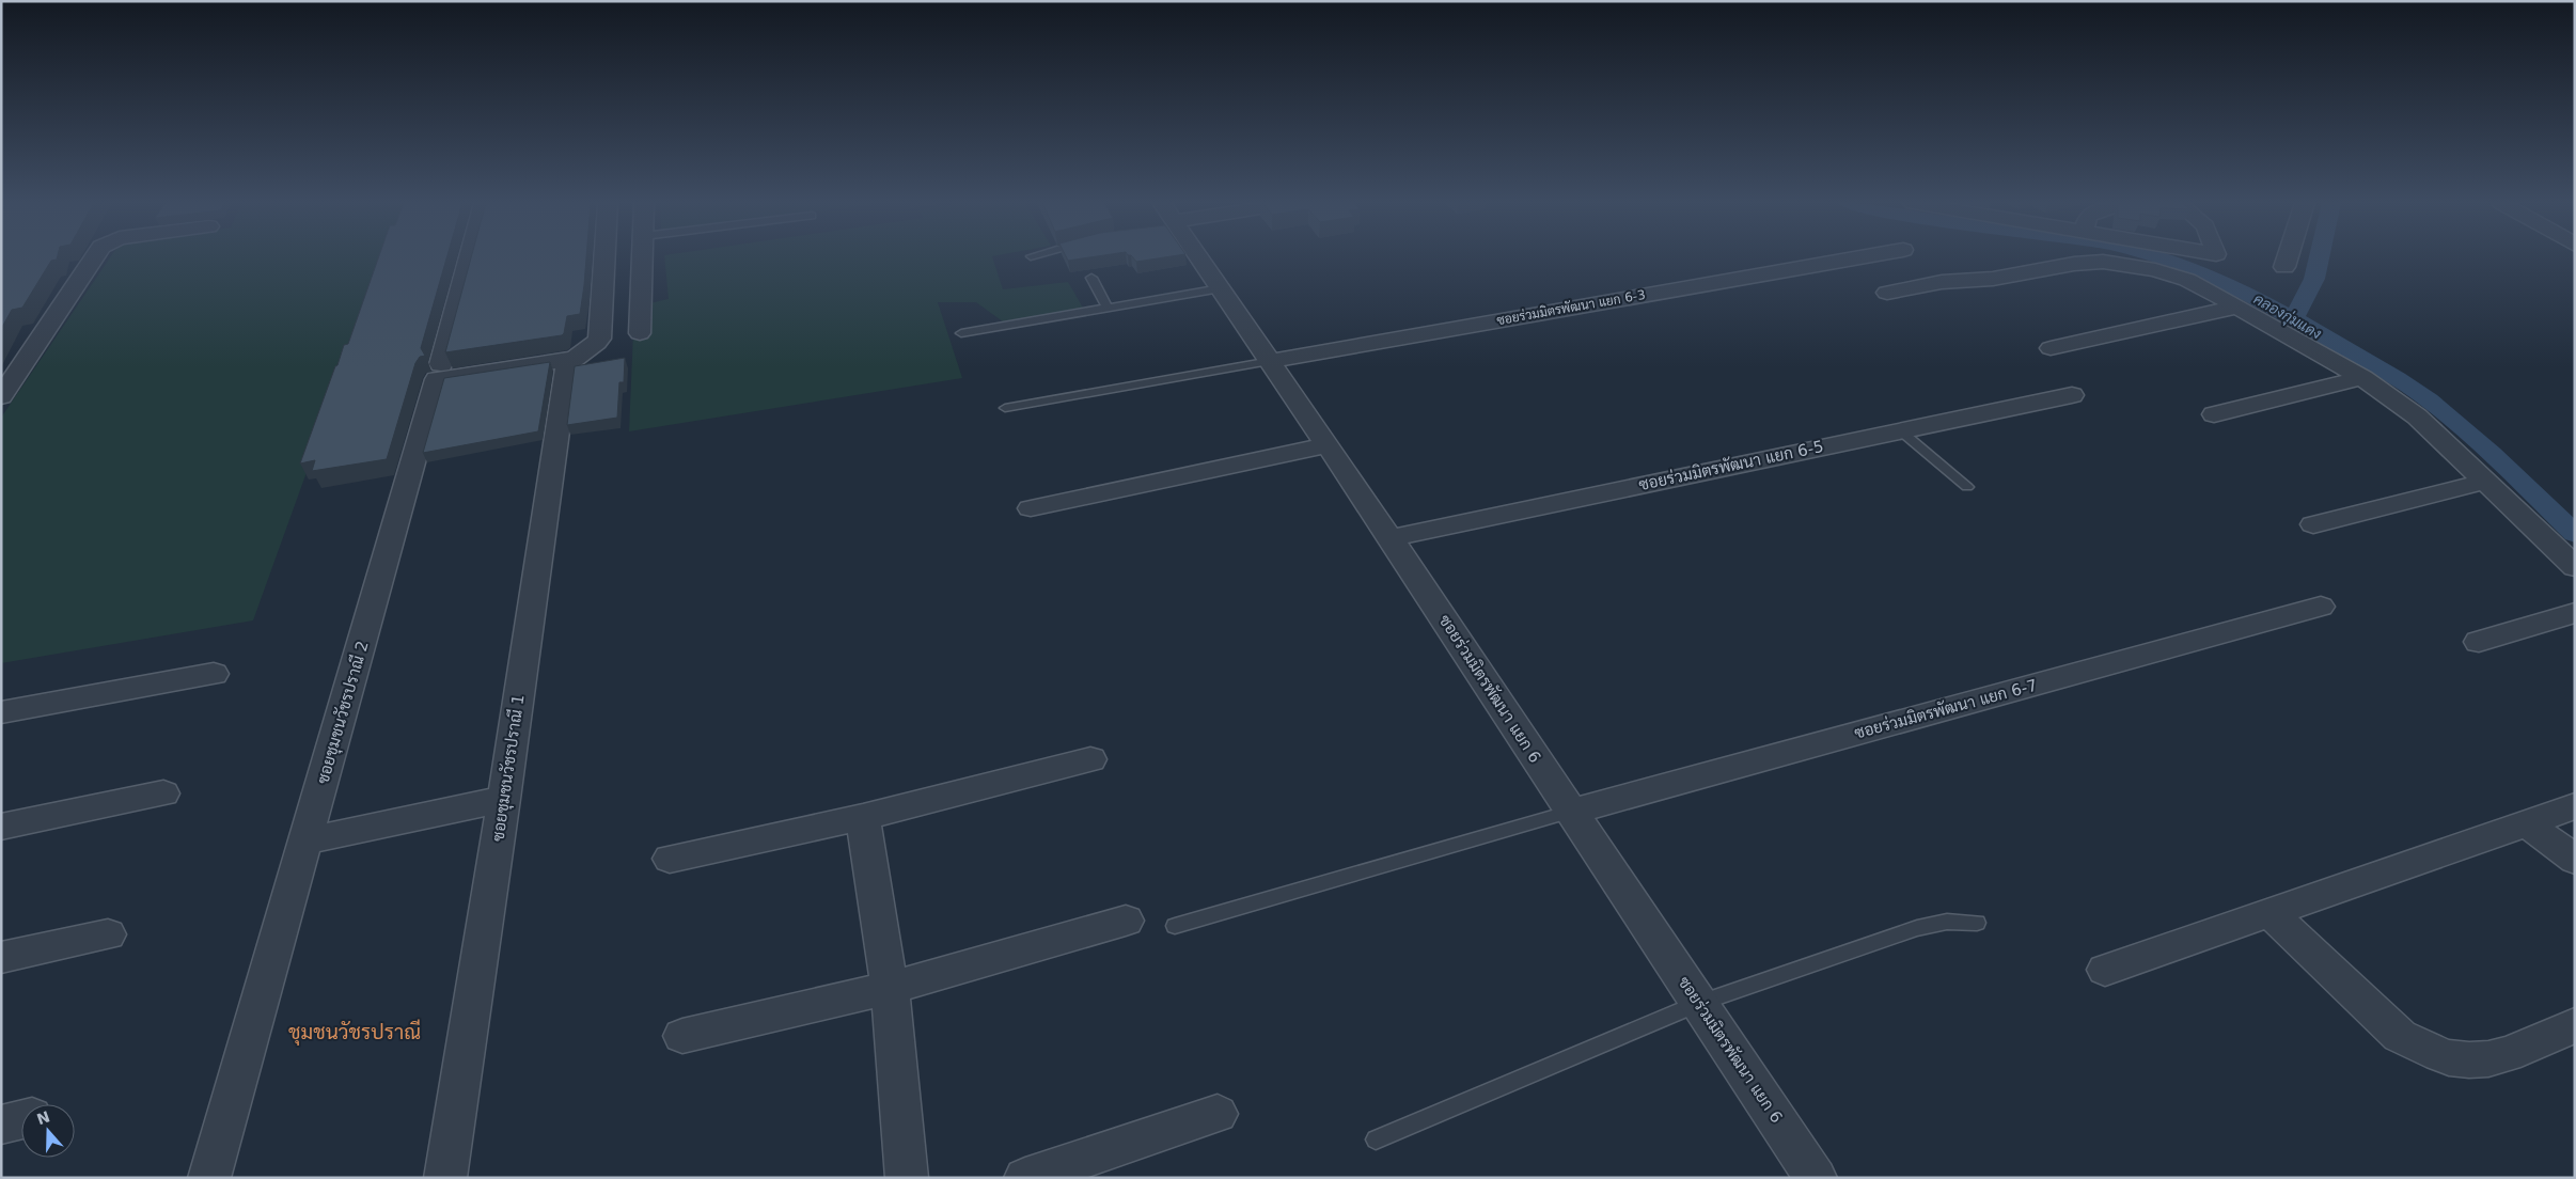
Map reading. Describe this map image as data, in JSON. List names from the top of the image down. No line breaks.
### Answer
{"streets":{"street":["ซอยร่วมมิตรพัฒนา แยก 6-3","ซอยร่วมมิตรพัฒนา แยก 6-5","ซอยร่วมมิตรพัฒนา แยก 6","ซอยร่วมมิตรพัฒนา แยก 6-7","ซอยชุมชนวัชรปราณี 2","ซอยชุมชนวัชรปราณี 1"]},"crossings":[["ซอยร่วมมิตรพัฒนา แยก 6-3","ซอยร่วมมิตรพัฒนา แยก 6"],["ซอยร่วมมิตรพัฒนา แยก 6-5","ซอยร่วมมิตรพัฒนา แยก 6"],["ซอยร่วมมิตรพัฒนา แยก 6","ซอยร่วมมิตรพัฒนา แยก 6-7"],["ซอยชุมชนวัชรปราณี 2","ซอยชุมชนวัชรปราณี 1"]],"districts":["ชุมชนวัชรปราณี"],"water":["คลองกุ่มแดง"],"north":"top"}
